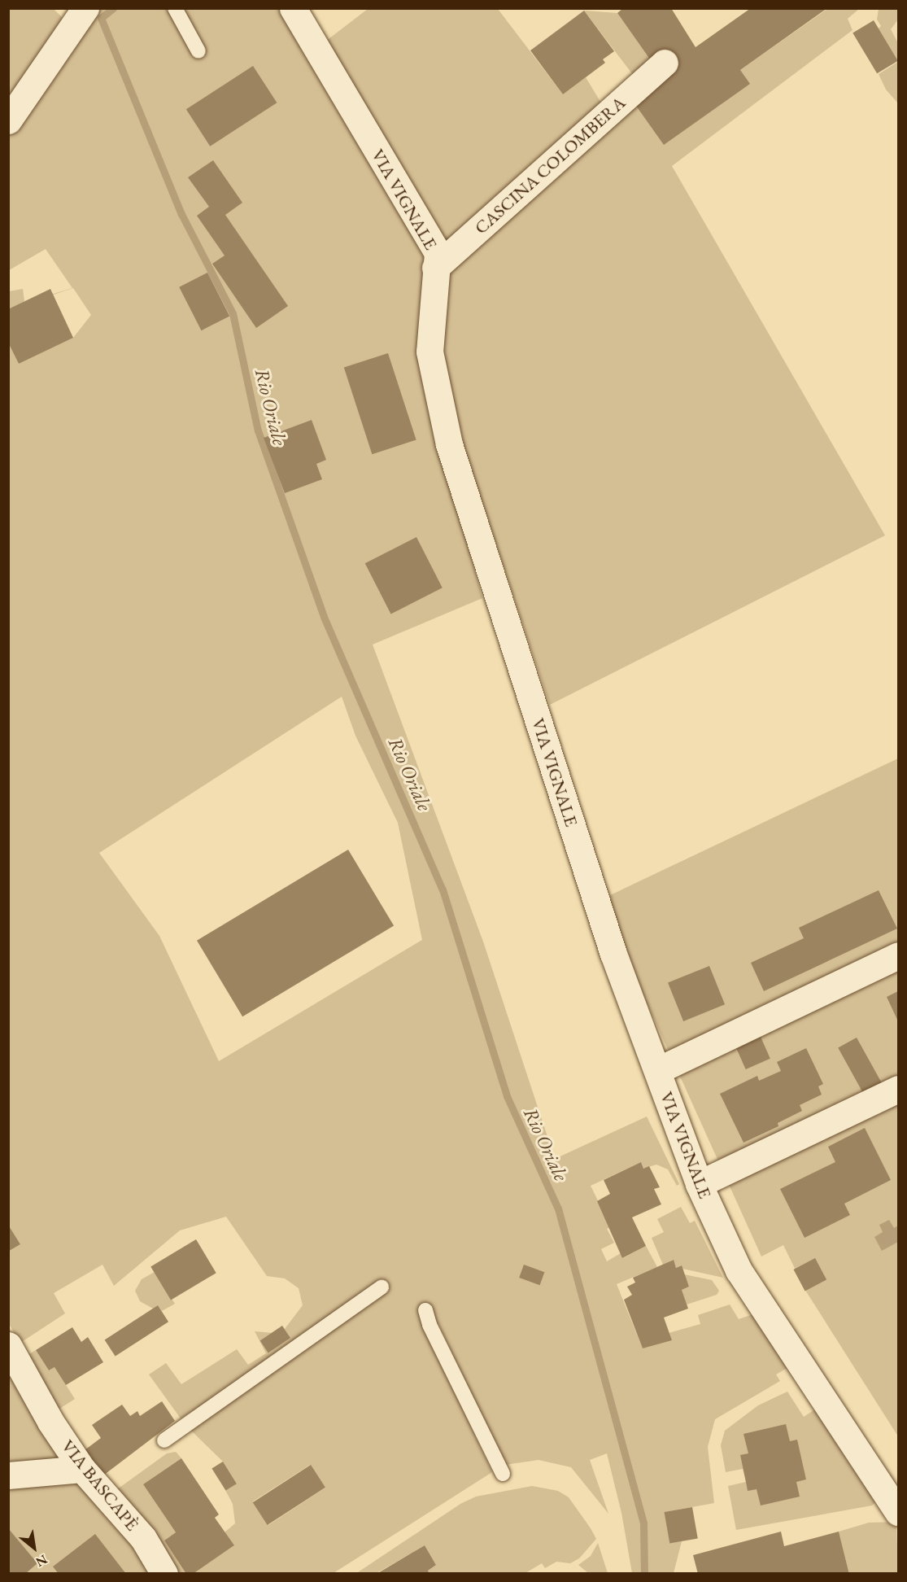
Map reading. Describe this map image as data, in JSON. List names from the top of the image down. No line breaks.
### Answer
{"streets":{"street":["CASCINA COLOMBERA","VIA VIGNALE","VIA BASCAPÈ"]},"crossings":[["CASCINA COLOMBERA","VIA VIGNALE"]],"water":["Rio Oriale"],"north":"bottom right"}
